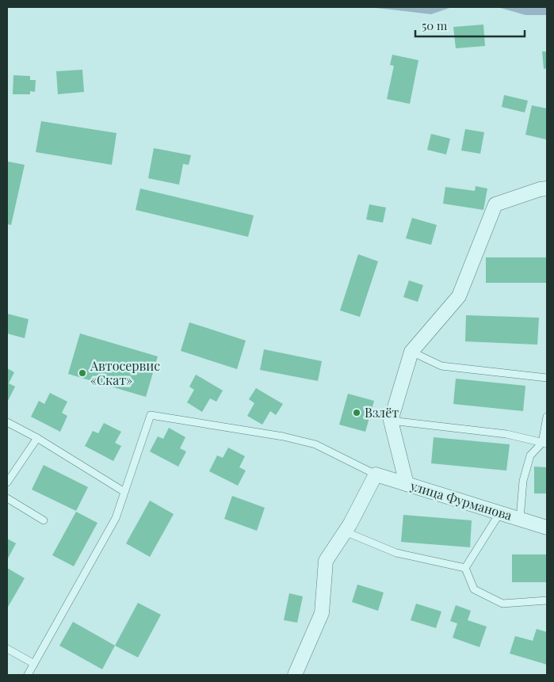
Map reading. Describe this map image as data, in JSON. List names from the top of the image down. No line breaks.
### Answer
{"streets":{"street":["улица Фурманова"]},"places":["Автосервис «Скат»","Взлёт"],"scale_bar":"50 m"}
